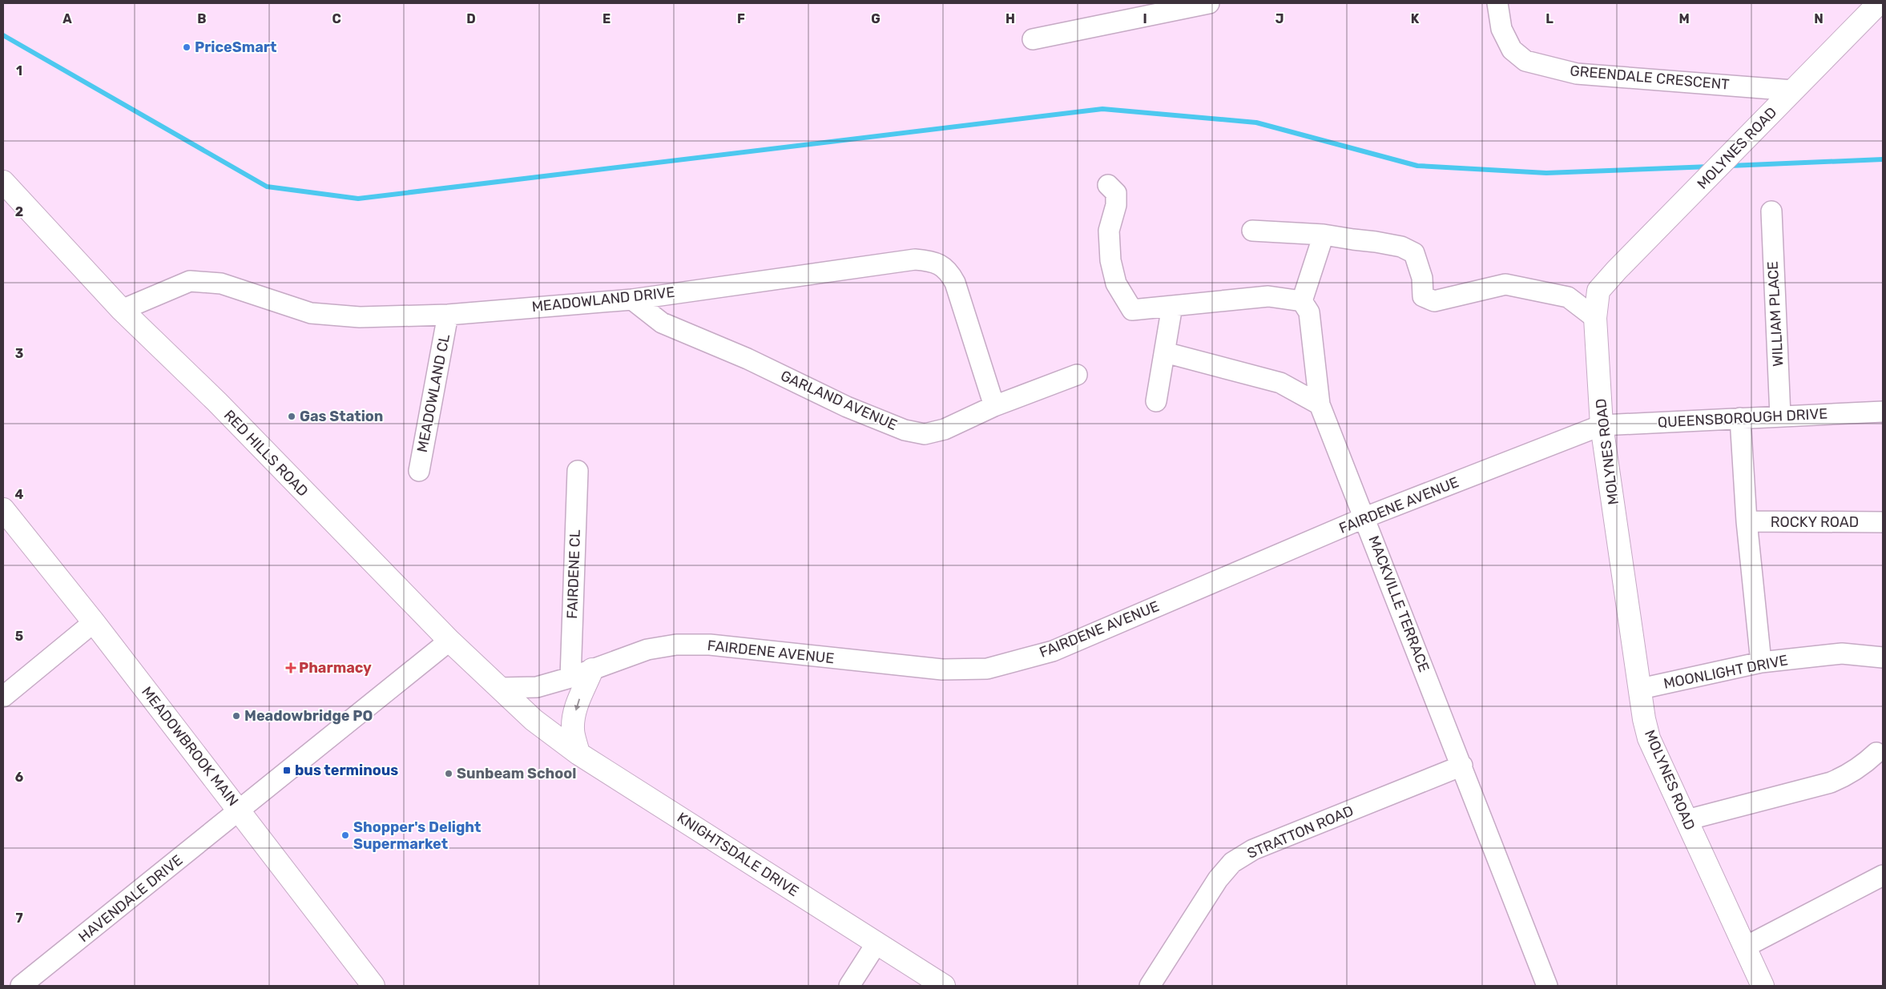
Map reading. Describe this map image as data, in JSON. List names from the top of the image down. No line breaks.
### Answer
{"streets":{"main road":["MOLYNES ROAD","RED HILLS ROAD","MEADOWBROOK MAIN","KNIGHTSDALE DRIVE"],"street":["GREENDALE CRESCENT","MEADOWLAND DRIVE","WILLIAM PLACE","MEADOWLAND CL","GARLAND AVENUE","QUEENSBOROUGH DRIVE","FAIRDENE AVENUE","ROCKY ROAD","FAIRDENE CL","MACKVILLE TERRACE","MOONLIGHT DRIVE","STRATTON ROAD","HAVENDALE DRIVE"]},"crossings":[["GREENDALE CRESCENT","MOLYNES ROAD"],["MOLYNES ROAD","QUEENSBOROUGH DRIVE"],["MOLYNES ROAD","FAIRDENE AVENUE"],["MOLYNES ROAD","MOONLIGHT DRIVE"],["MEADOWLAND DRIVE","MEADOWLAND CL"],["MEADOWLAND DRIVE","GARLAND AVENUE"],["MEADOWLAND DRIVE","RED HILLS ROAD"],["WILLIAM PLACE","QUEENSBOROUGH DRIVE"],["QUEENSBOROUGH DRIVE","FAIRDENE AVENUE"],["RED HILLS ROAD","FAIRDENE AVENUE"],["RED HILLS ROAD","KNIGHTSDALE DRIVE"],["RED HILLS ROAD","HAVENDALE DRIVE"],["FAIRDENE AVENUE","FAIRDENE CL"],["FAIRDENE AVENUE","MACKVILLE TERRACE"],["MACKVILLE TERRACE","STRATTON ROAD"],["MEADOWBROOK MAIN","HAVENDALE DRIVE"]],"places":{"other":["PriceSmart","Gas Station","Meadowbridge PO","Sunbeam School","Shopper's Delight Supermarket"],"health":["Pharmacy"],"transit":["bus terminous"]},"grid":{"columns":["A","B","C","D","E","F","G","H","I","J","K","L","M","N"],"rows":["1","2","3","4","5","6","7"]}}
